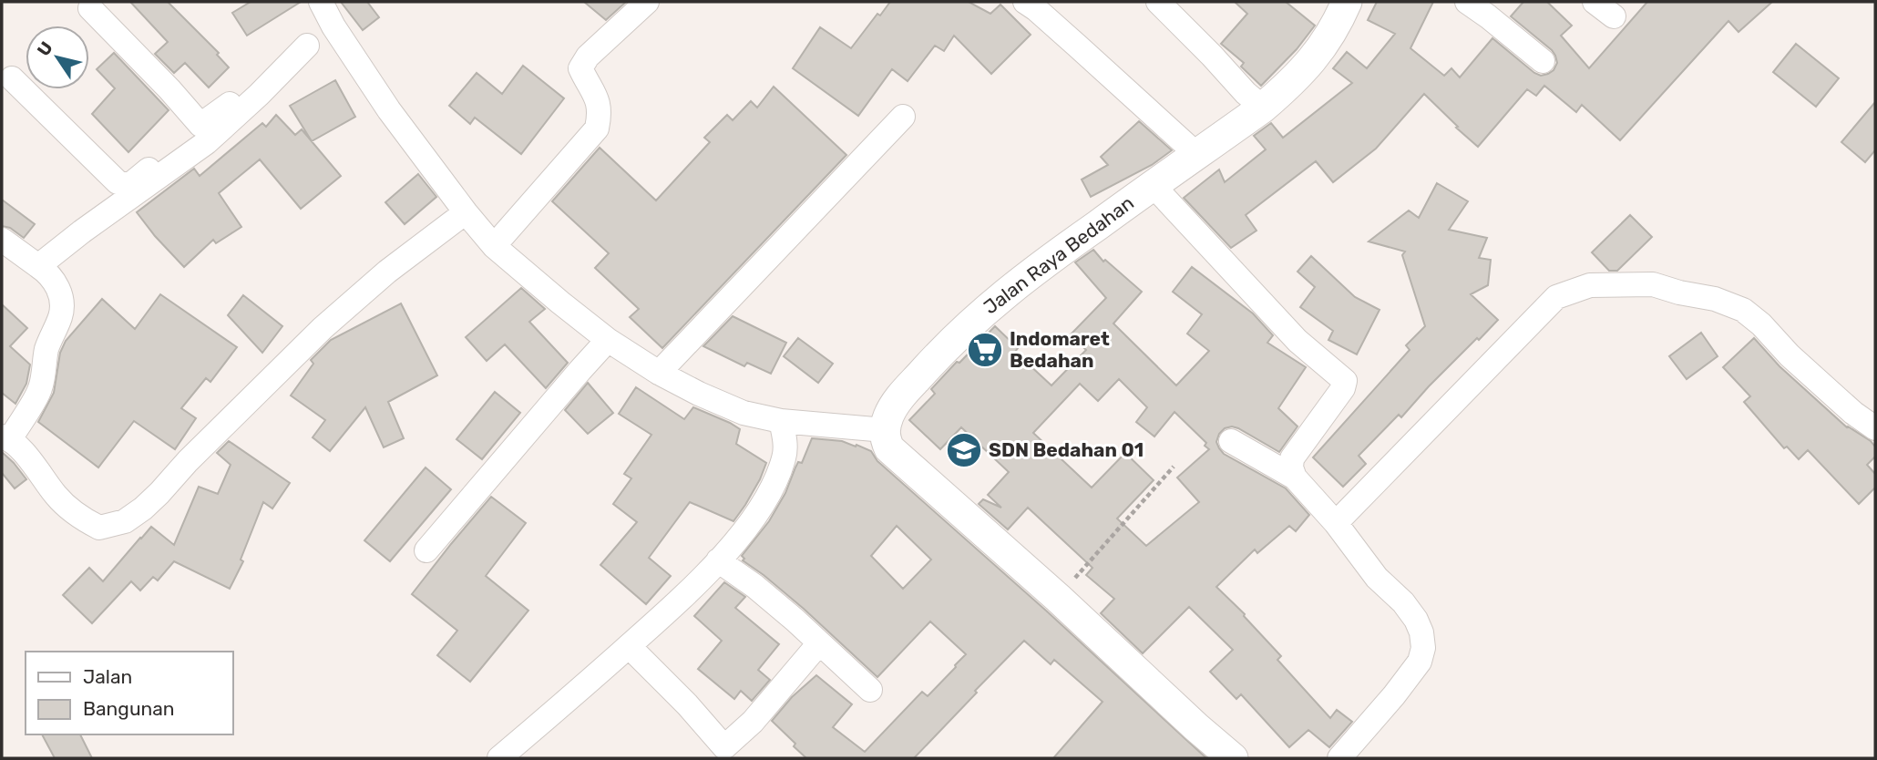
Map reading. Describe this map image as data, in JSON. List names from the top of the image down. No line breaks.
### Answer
{"streets":{"street":["Jalan Raya Bedahan"]},"places":{"supermarket":["Indomaret Bedahan"],"school or university":["SDN Bedahan 01"]},"legend":["Jalan","Bangunan"],"north":"top left"}
